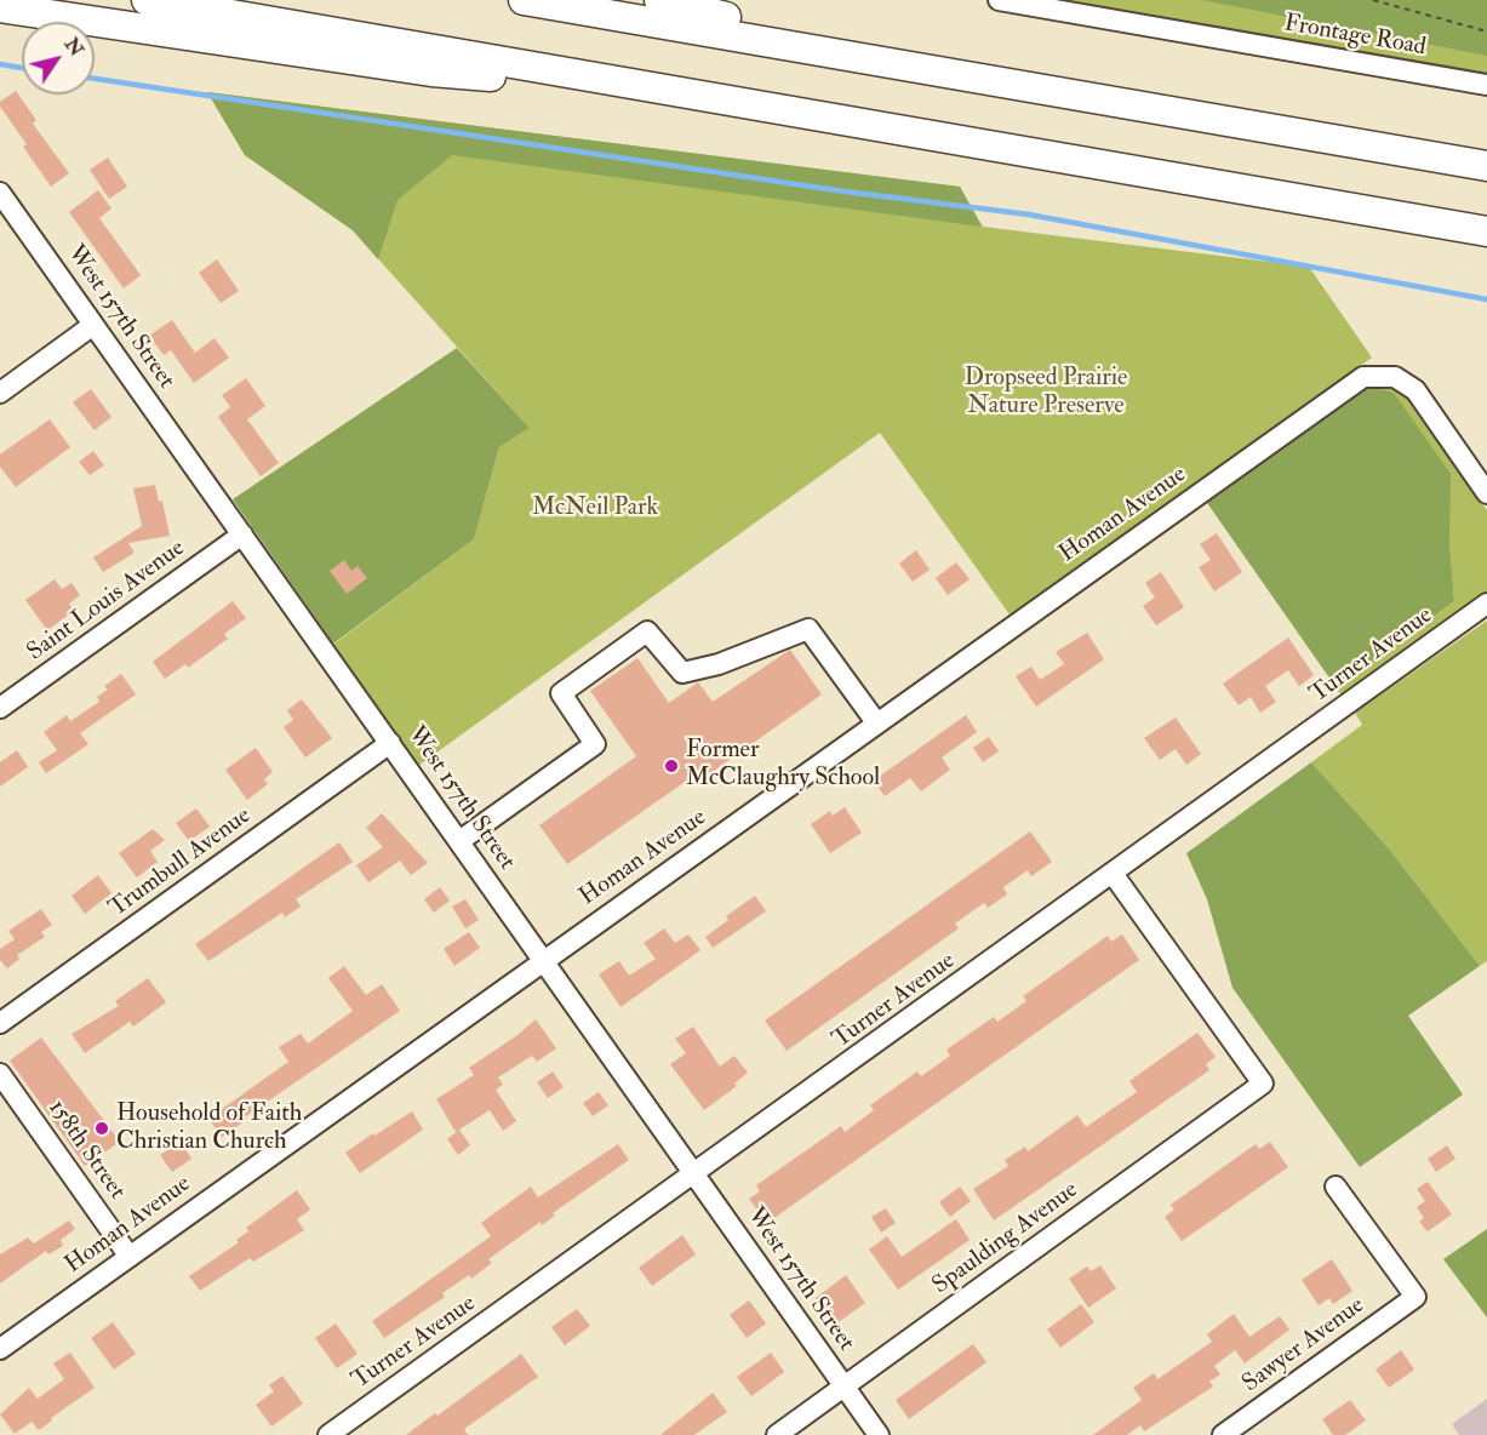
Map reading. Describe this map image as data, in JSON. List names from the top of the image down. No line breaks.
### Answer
{"streets":{"street":["Frontage Road","West 157th Street","Homan Avenue","Saint Louis Avenue","Turner Avenue","Trumbull Avenue","158th Street","Spaulding Avenue","Sawyer Avenue"]},"crossings":[["West 157th Street","Homan Avenue"],["West 157th Street","Saint Louis Avenue"],["West 157th Street","Turner Avenue"],["West 157th Street","Trumbull Avenue"],["West 157th Street","Spaulding Avenue"],["Homan Avenue","158th Street"],["Turner Avenue","Spaulding Avenue"]],"parks":["Dropseed Prairie Nature Preserve","McNeil Park"],"places":["Former McClaughry School","Household of Faith Christian Church"],"north":"top right"}
